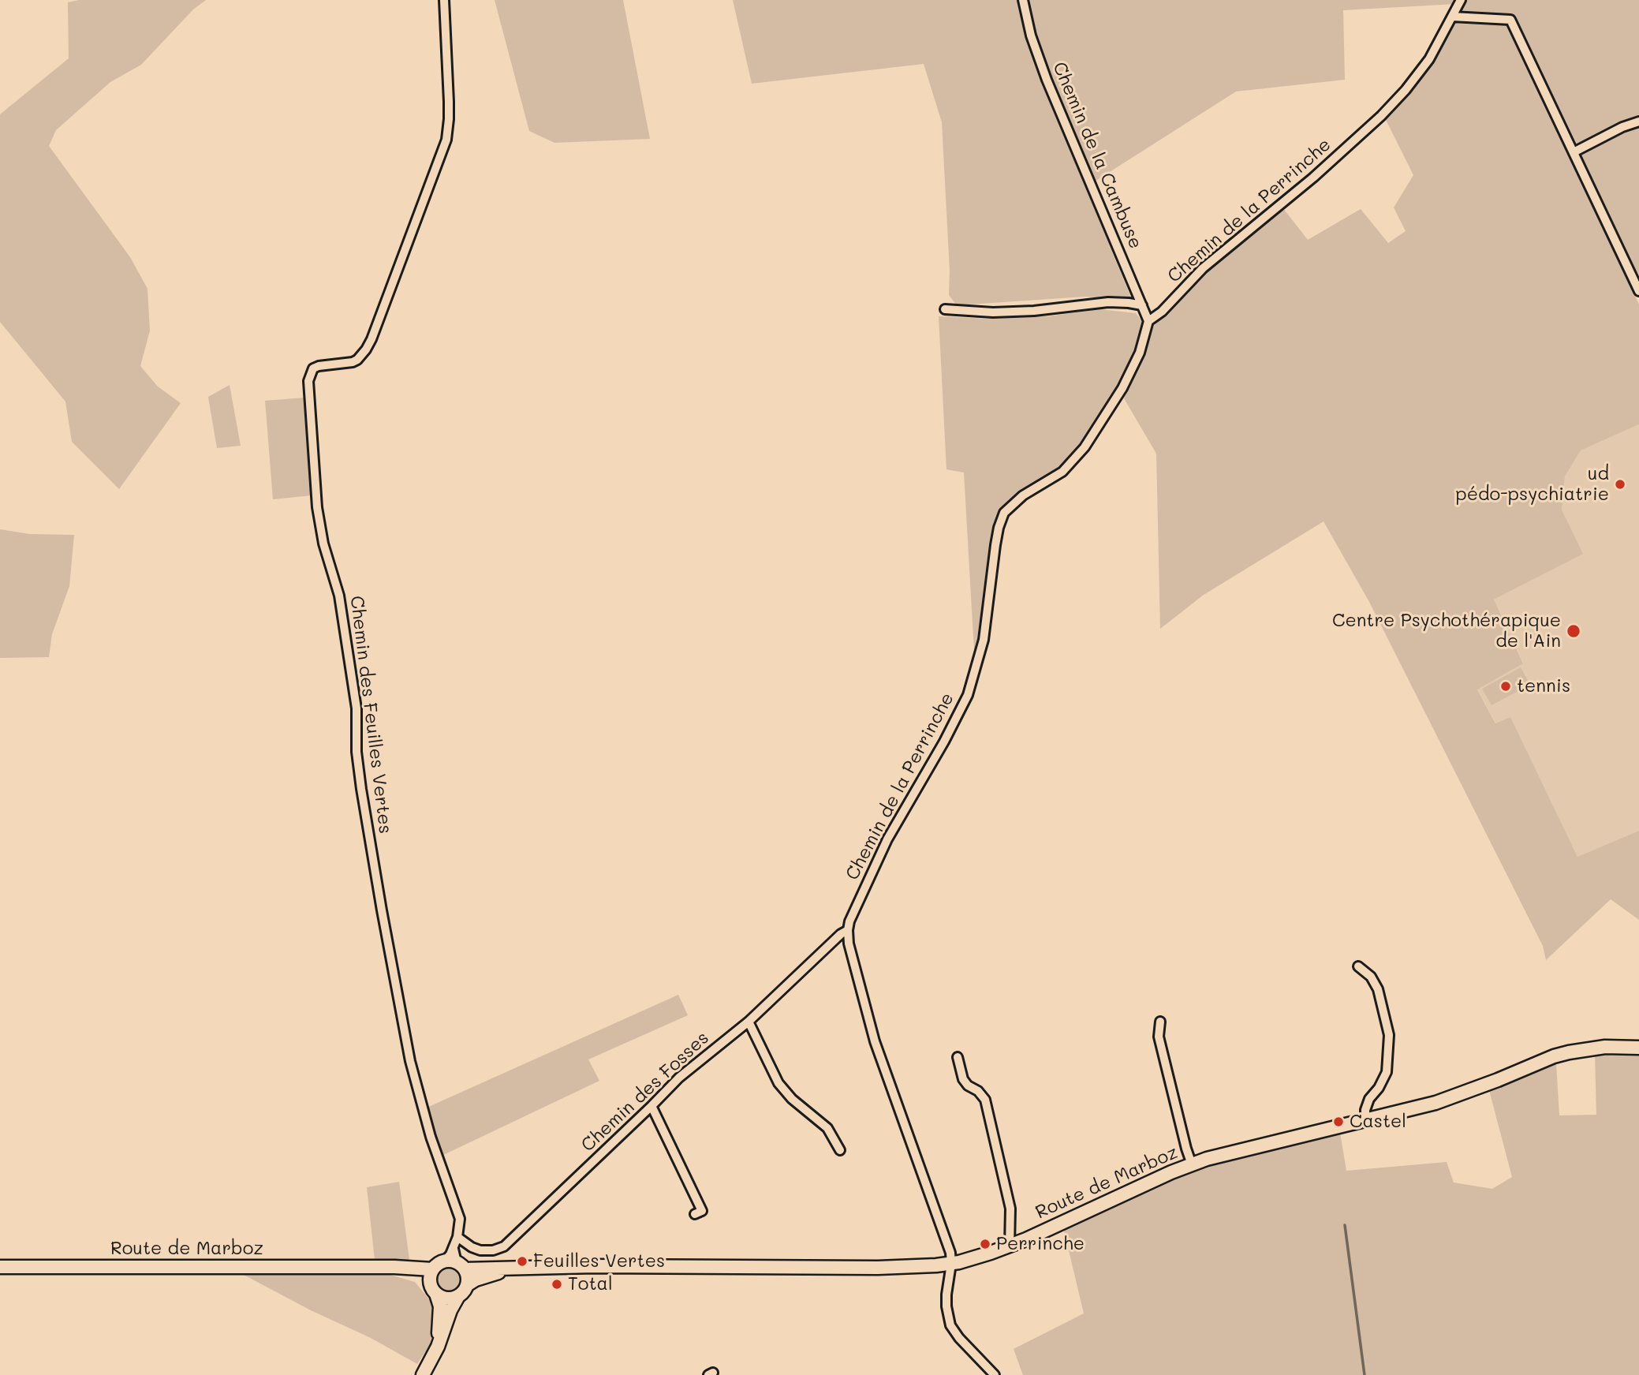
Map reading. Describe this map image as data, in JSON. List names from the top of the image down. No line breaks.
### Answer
{"streets":{"main road":["Route de Marboz"],"street":["Chemin de la Cambuse","Chemin de la Perrinche","Chemin des Feuilles Vertes","Chemin des Fosses"]},"crossings":[["Chemin de la Cambuse","Chemin de la Perrinche"],["Chemin de la Perrinche","Chemin des Fosses"],["Chemin de la Perrinche","Route de Marboz"],["Chemin des Feuilles Vertes","Chemin des Fosses"]],"places":["ud pédo-psychiatrie","Centre Psychothérapique de l'Ain","tennis","Castel","Perrinche","Feuilles Vertes","Total"]}
